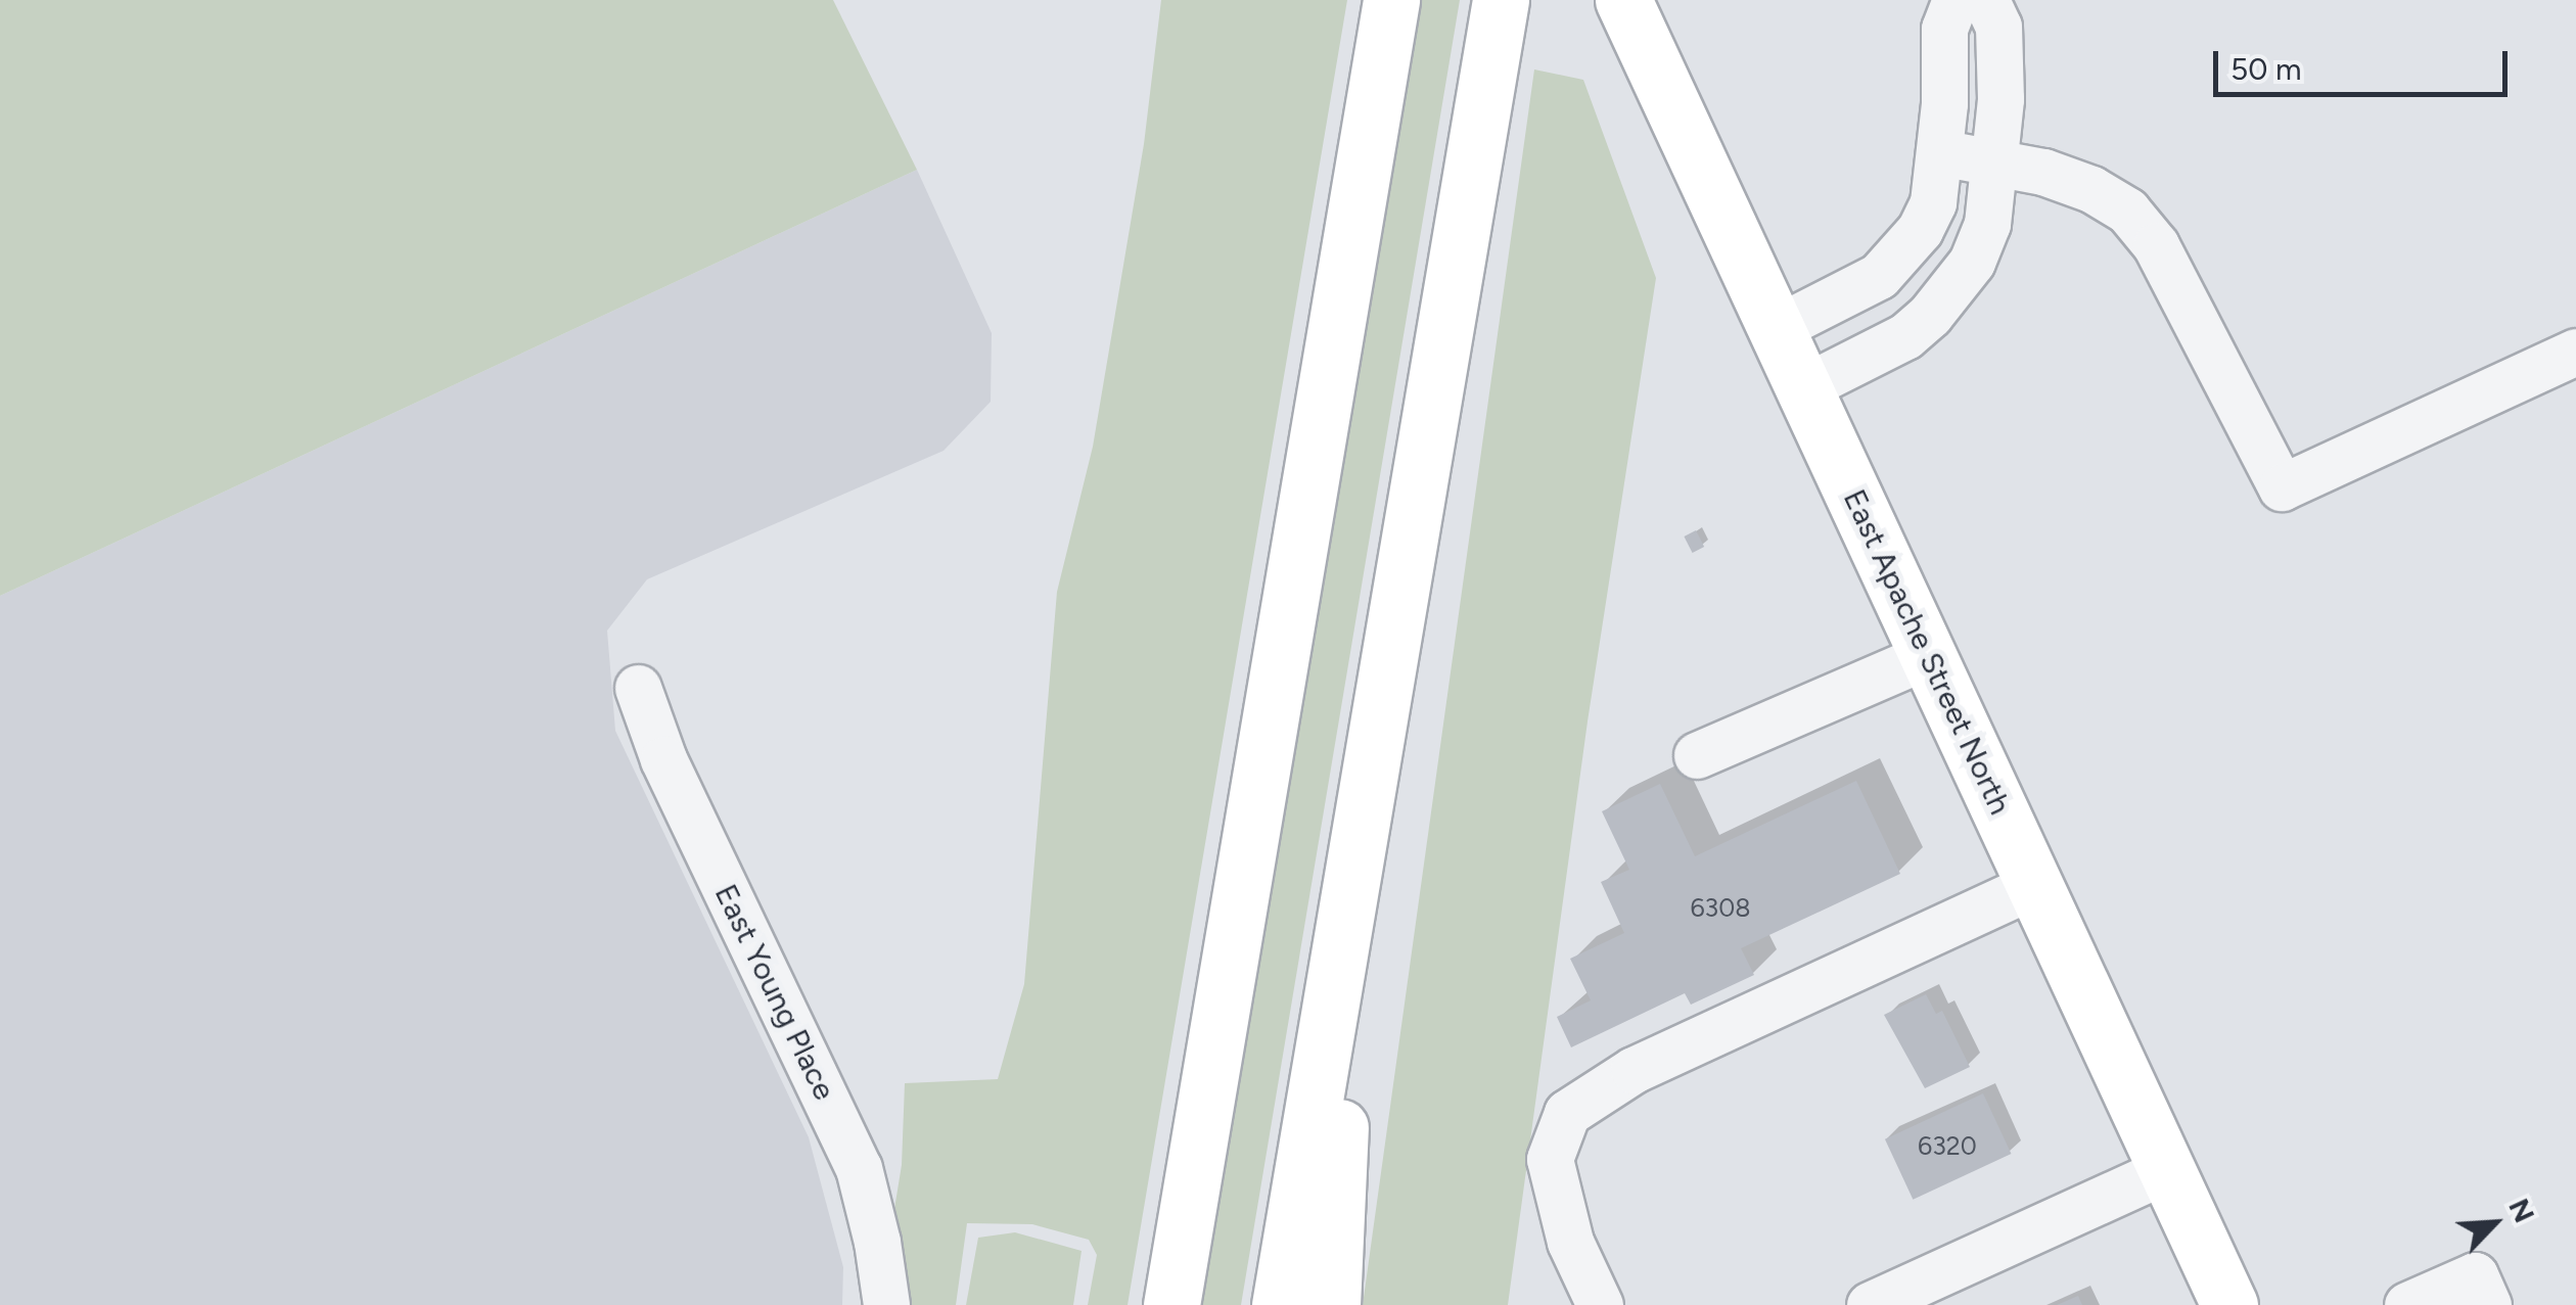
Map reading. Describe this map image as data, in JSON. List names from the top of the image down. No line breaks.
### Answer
{"streets":{"main road":["East Apache Street North"],"street":["East Young Place"]},"house_numbers":["6308","6320"],"scale_bar":"50 m","north":"top right"}
